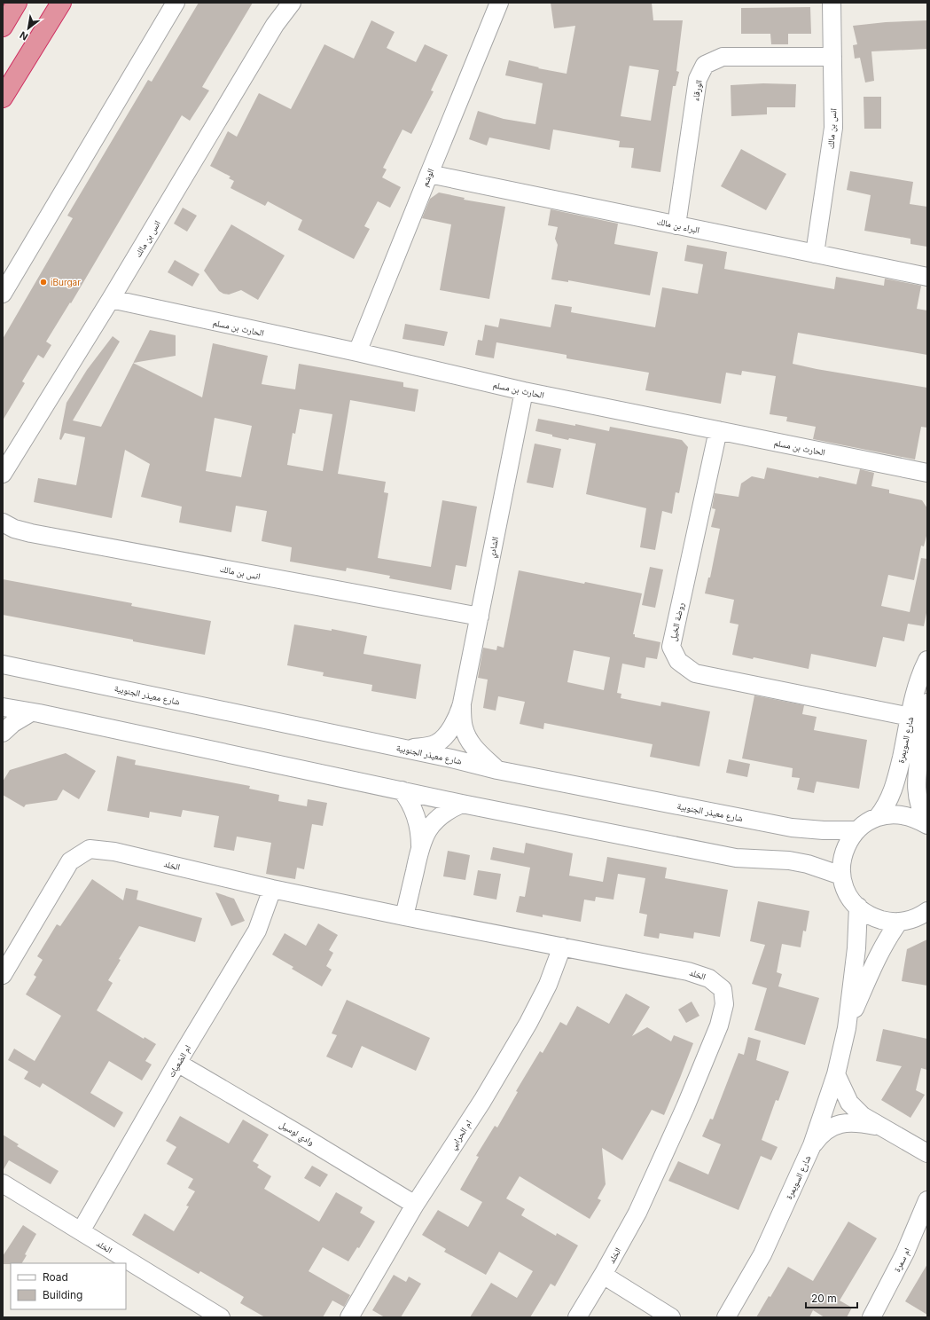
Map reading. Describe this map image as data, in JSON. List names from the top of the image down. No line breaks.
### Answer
{"streets":{"street":["الورقاء","انس بن مالك","الوشم","البراء بن مالك","الحارث بن مسلم","الشادي","روضة الخيل","شارع معيذر الجنوبية","شارع السويمرة","الخلد","ام الضعيات","وادي لوسيل","ام الحرابي","ام سمرة"]},"crossings":[["الورقاء","انس بن مالك"],["الورقاء","البراء بن مالك"],["انس بن مالك","البراء بن مالك"],["انس بن مالك","الحارث بن مسلم"],["انس بن مالك","الشادي"],["الوشم","البراء بن مالك"],["الوشم","الحارث بن مسلم"],["الحارث بن مسلم","الشادي"],["الحارث بن مسلم","روضة الخيل"],["الشادي","شارع معيذر الجنوبية"],["روضة الخيل","شارع السويمرة"],["الخلد","ام الضعيات"],["الخلد","ام الحرابي"],["ام الضعيات","وادي لوسيل"],["وادي لوسيل","ام الحرابي"]],"places":["iBurgar"],"legend":["Road","Building"],"scale_bar":"20 m","north":"bottom left"}
